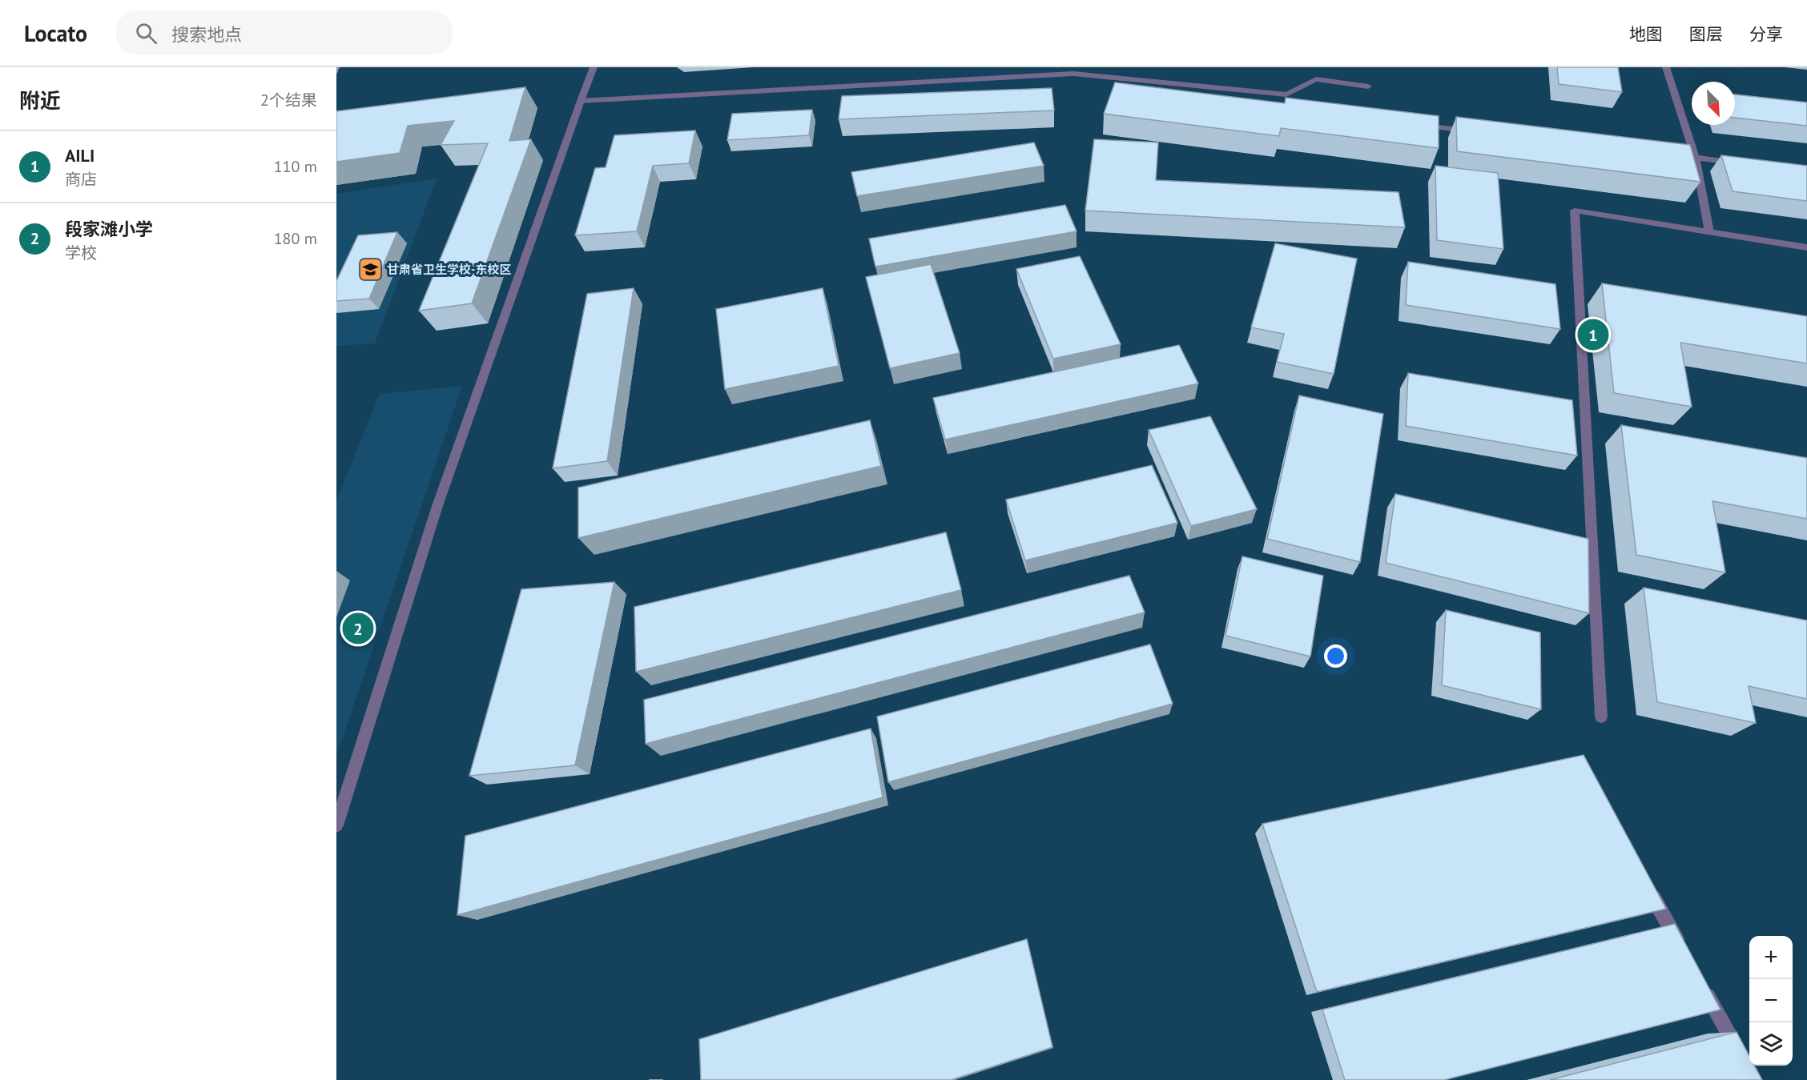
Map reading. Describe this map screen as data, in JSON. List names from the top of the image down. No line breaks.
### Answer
{"places":{"school or university":["甘肃省卫生学校-东校区"]},"north":"bottom right","page":{"header":"Locato","search":"搜索地点","nav":["地图","图层","分享"],"heading":["附近","2个结果"],"list":[{"mark":"1","name":"AILI","note":"商店","value":"110 m"},{"mark":"2","name":"段家滩小学","note":"学校","value":"180 m"}],"pins":["1","2"],"map_buttons":["+","−"]}}
